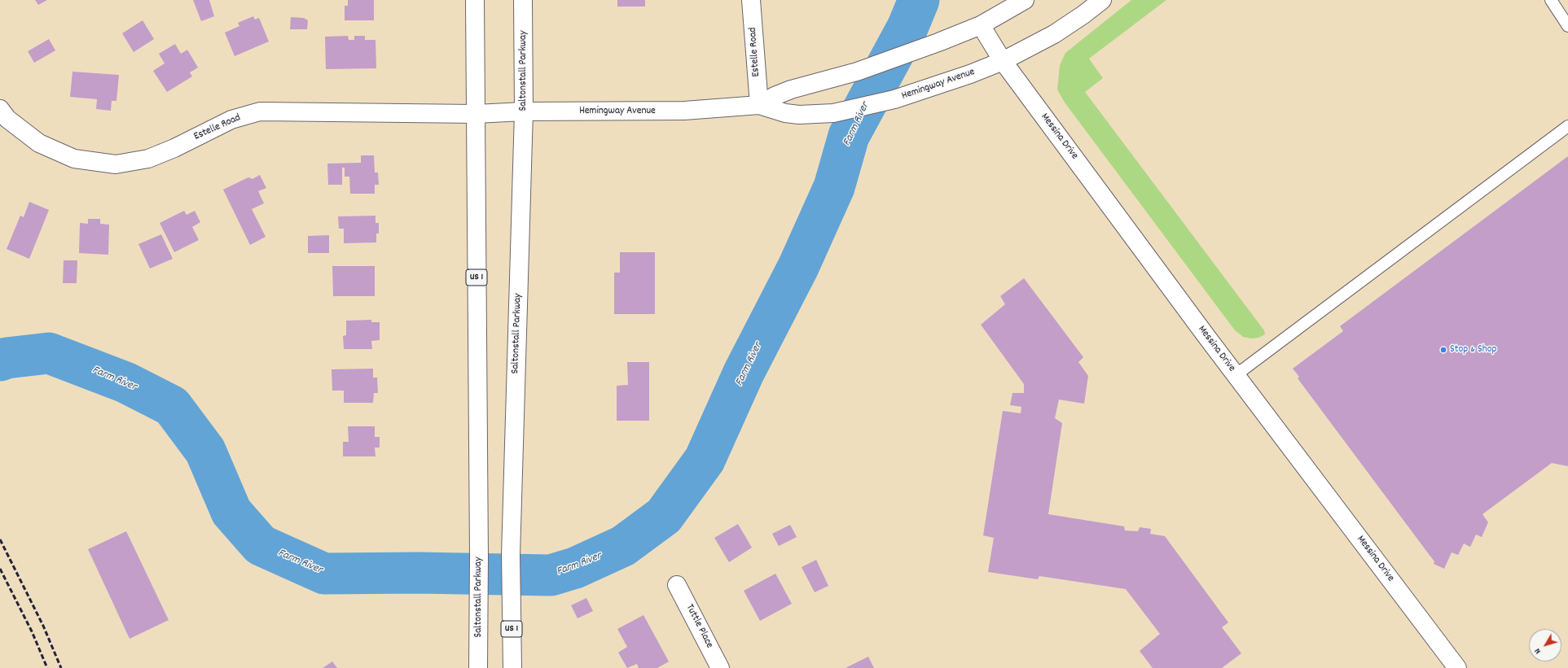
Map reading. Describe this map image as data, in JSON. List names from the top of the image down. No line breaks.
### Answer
{"streets":{"main road":["Estelle Road","Saltonstall Parkway","Hemingway Avenue","Messina Drive","US 1","Tuttle Place"]},"crossings":[["Estelle Road","Saltonstall Parkway"],["Estelle Road","Hemingway Avenue"],["Saltonstall Parkway","Hemingway Avenue"],["Hemingway Avenue","Messina Drive"]],"water":["Farm River"],"places":["Stop & Shop"],"north":"bottom left"}
